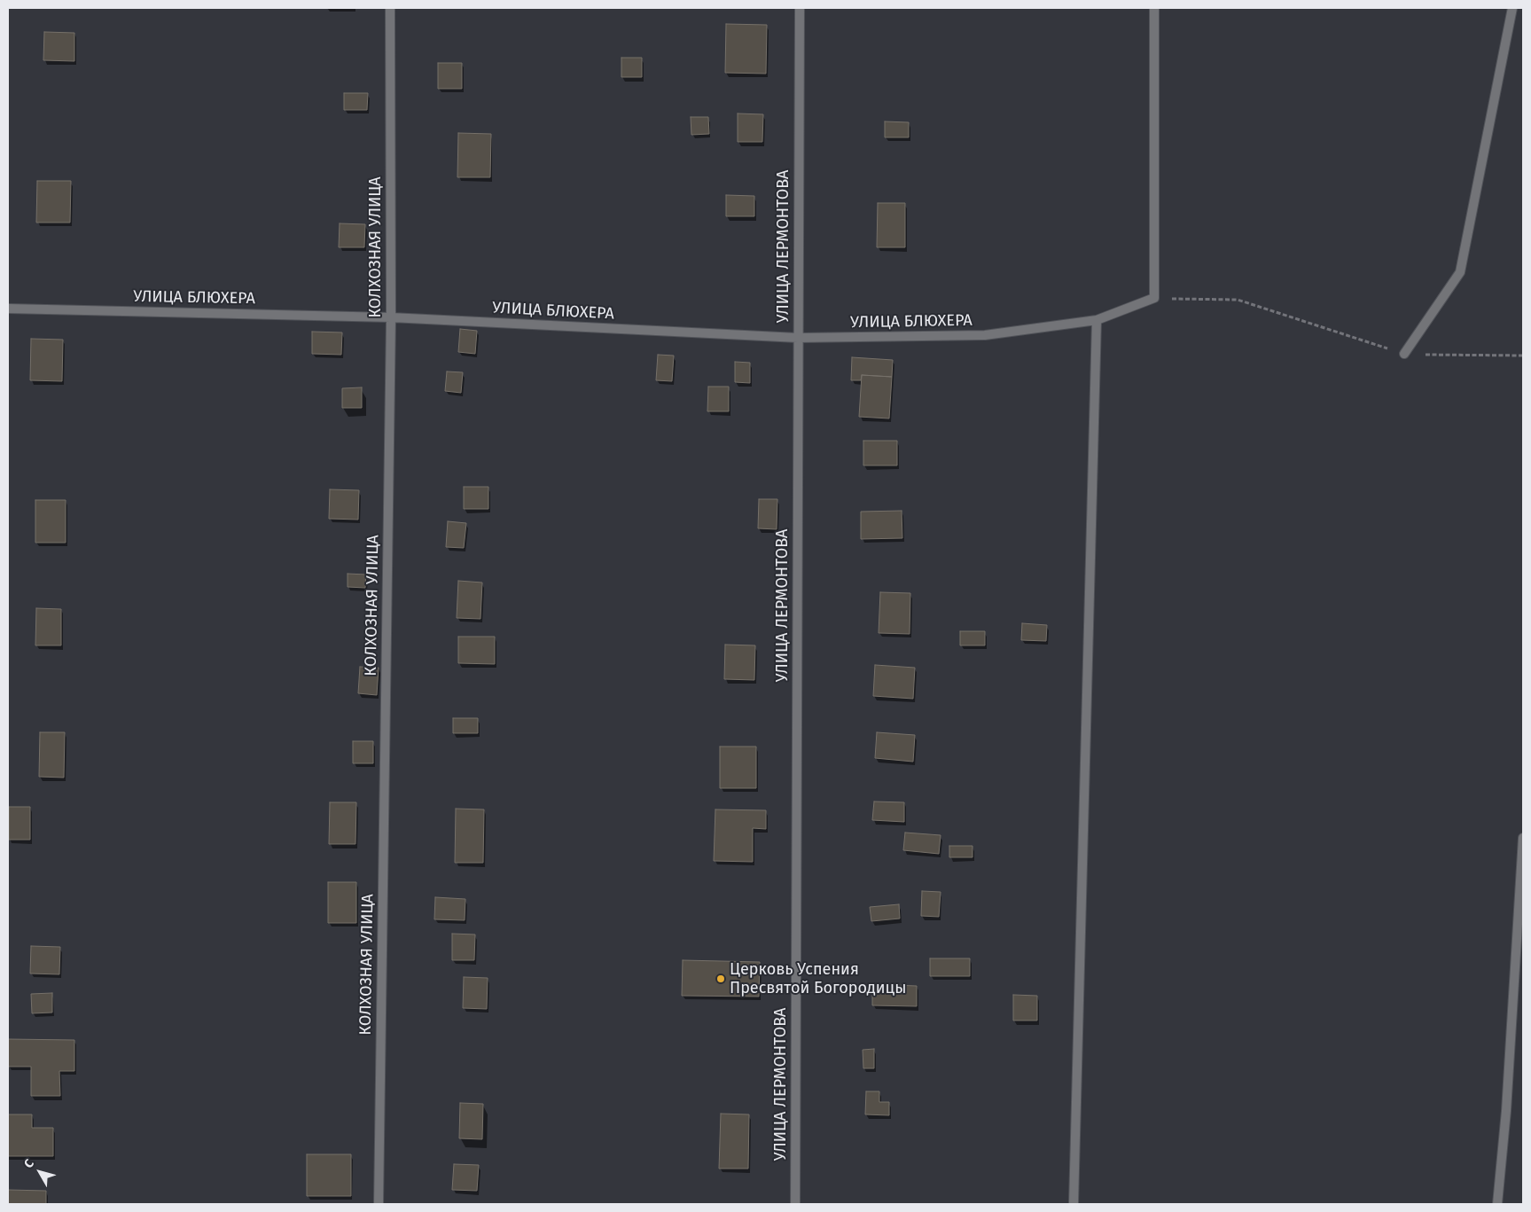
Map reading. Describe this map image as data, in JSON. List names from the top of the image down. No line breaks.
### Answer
{"streets":{"street":["УЛИЦА ЛЕРМОНТОВА","КОЛХОЗНАЯ УЛИЦА","УЛИЦА БЛЮХЕРА"]},"crossings":[["УЛИЦА ЛЕРМОНТОВА","УЛИЦА БЛЮХЕРА"],["КОЛХОЗНАЯ УЛИЦА","УЛИЦА БЛЮХЕРА"]],"places":["Церковь Успения Пресвятой Богородицы"],"north":"top left"}
